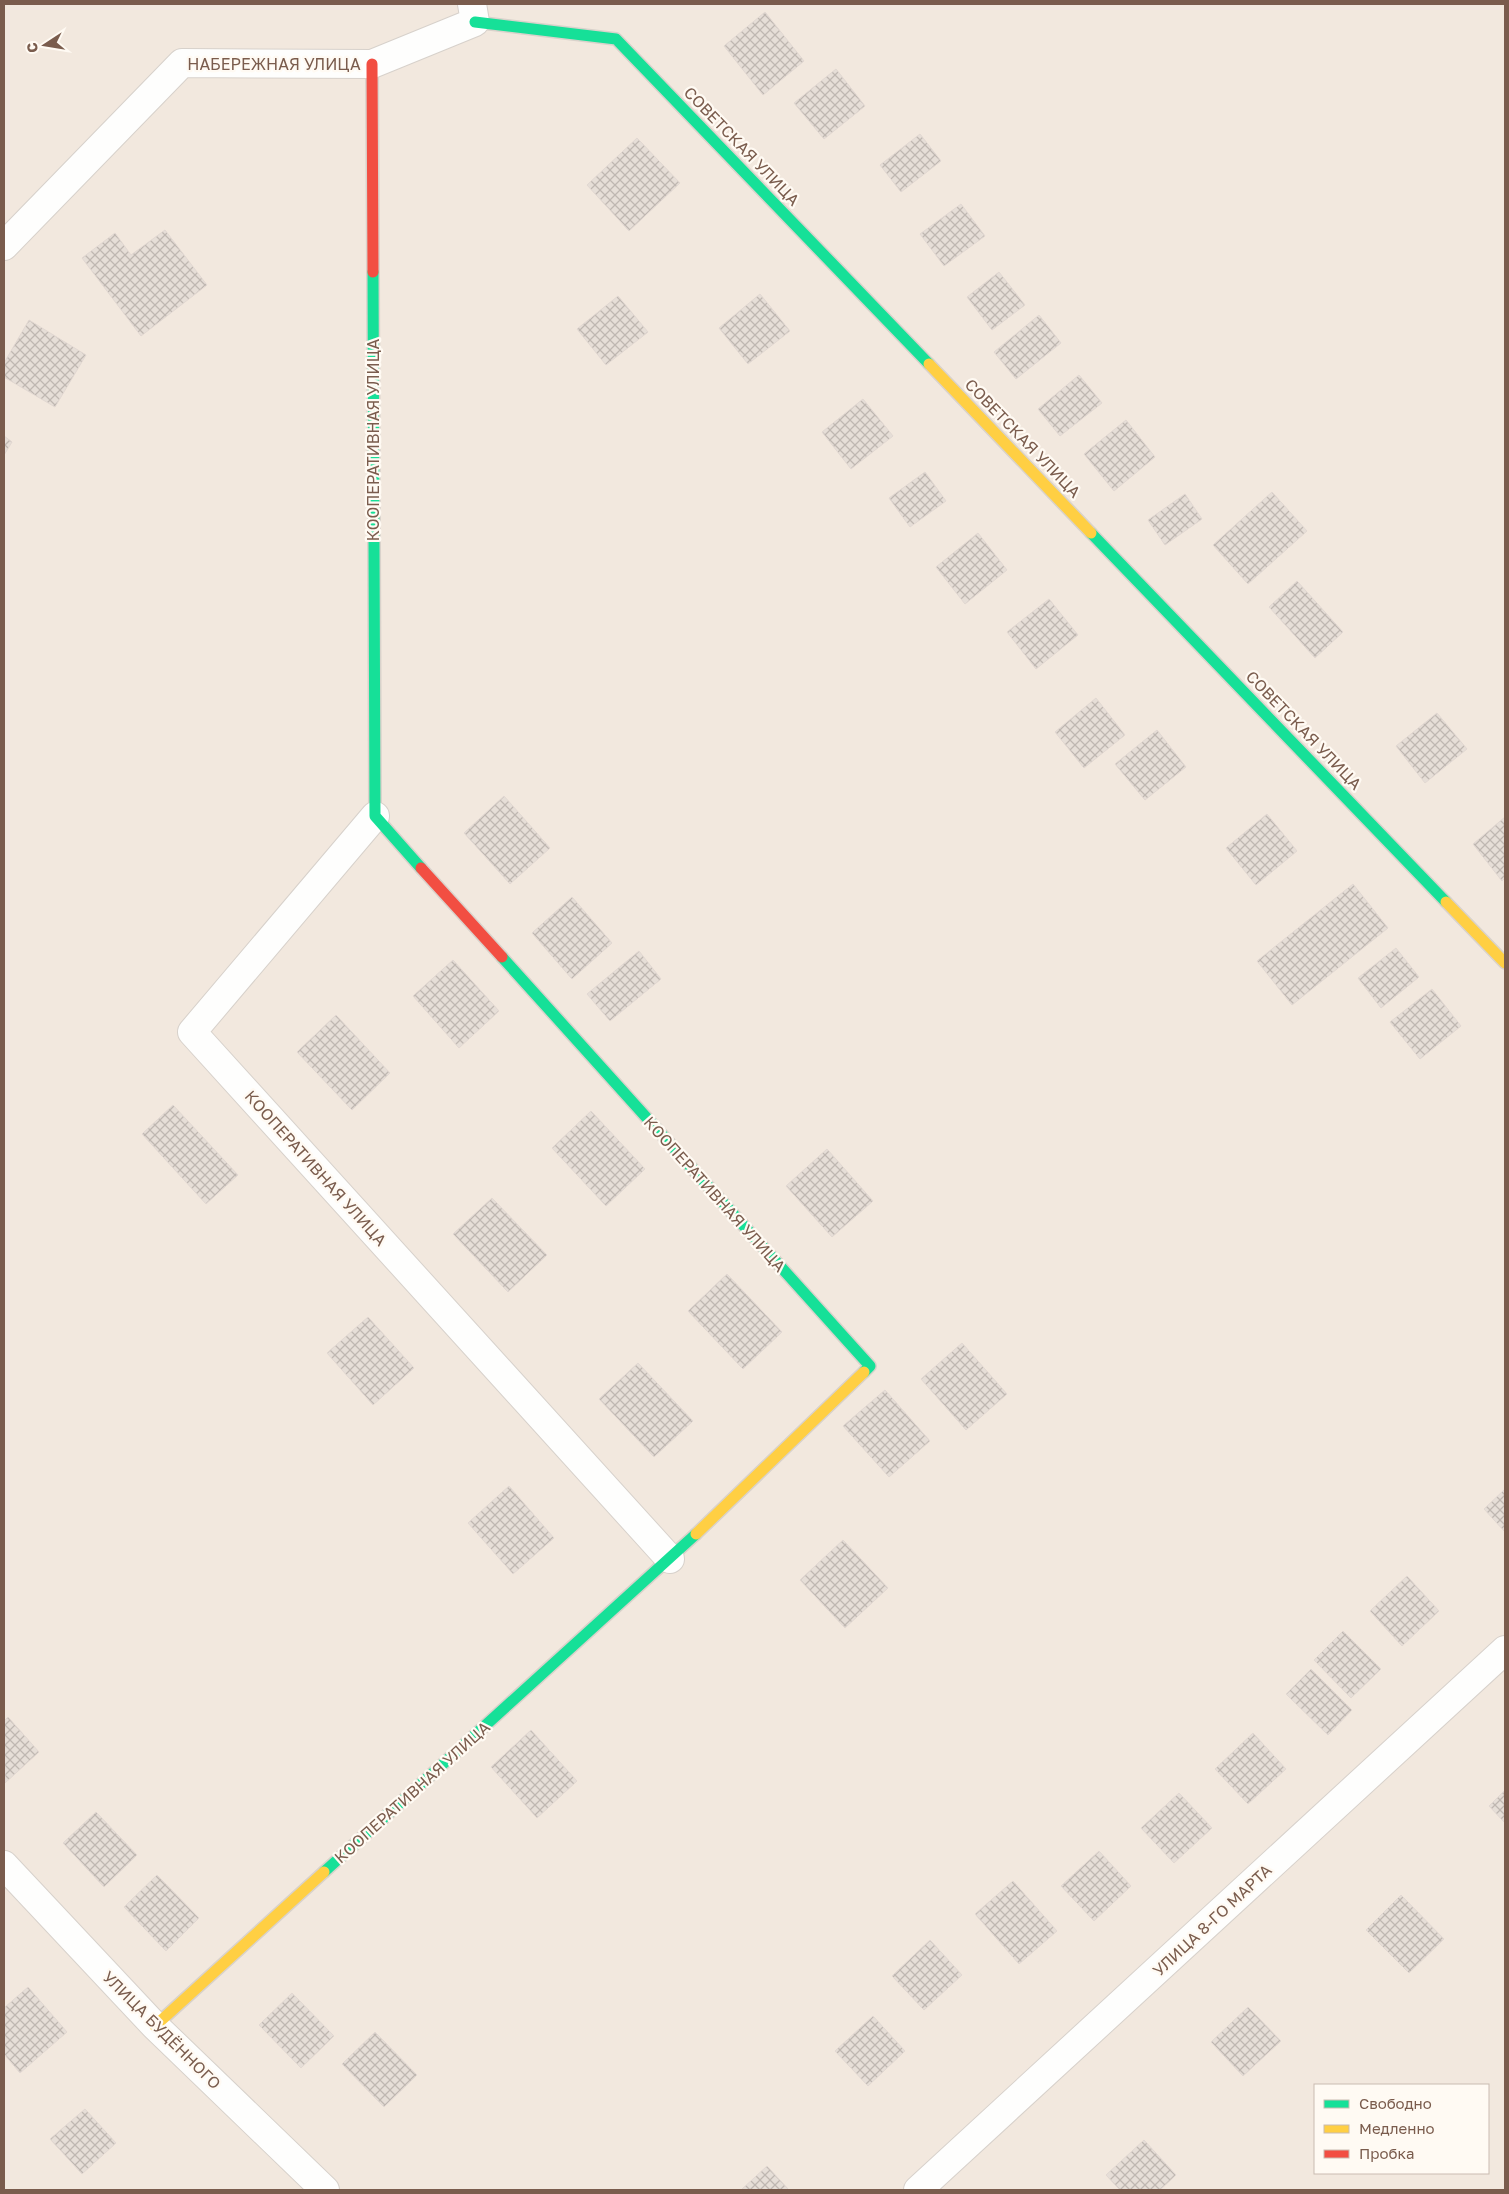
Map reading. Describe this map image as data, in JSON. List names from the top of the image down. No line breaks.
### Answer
{"streets":{"street":["НАБЕРЕЖНАЯ УЛИЦА","СОВЕТСКАЯ УЛИЦА","КООПЕРАТИВНАЯ УЛИЦА","УЛИЦА 8-ГО МАРТА","УЛИЦА БУДЁННОГО"]},"crossings":[["НАБЕРЕЖНАЯ УЛИЦА","СОВЕТСКАЯ УЛИЦА"],["НАБЕРЕЖНАЯ УЛИЦА","КООПЕРАТИВНАЯ УЛИЦА"],["КООПЕРАТИВНАЯ УЛИЦА","УЛИЦА БУДЁННОГО"]],"legend":["Свободно","Медленно","Пробка"],"north":"left"}
